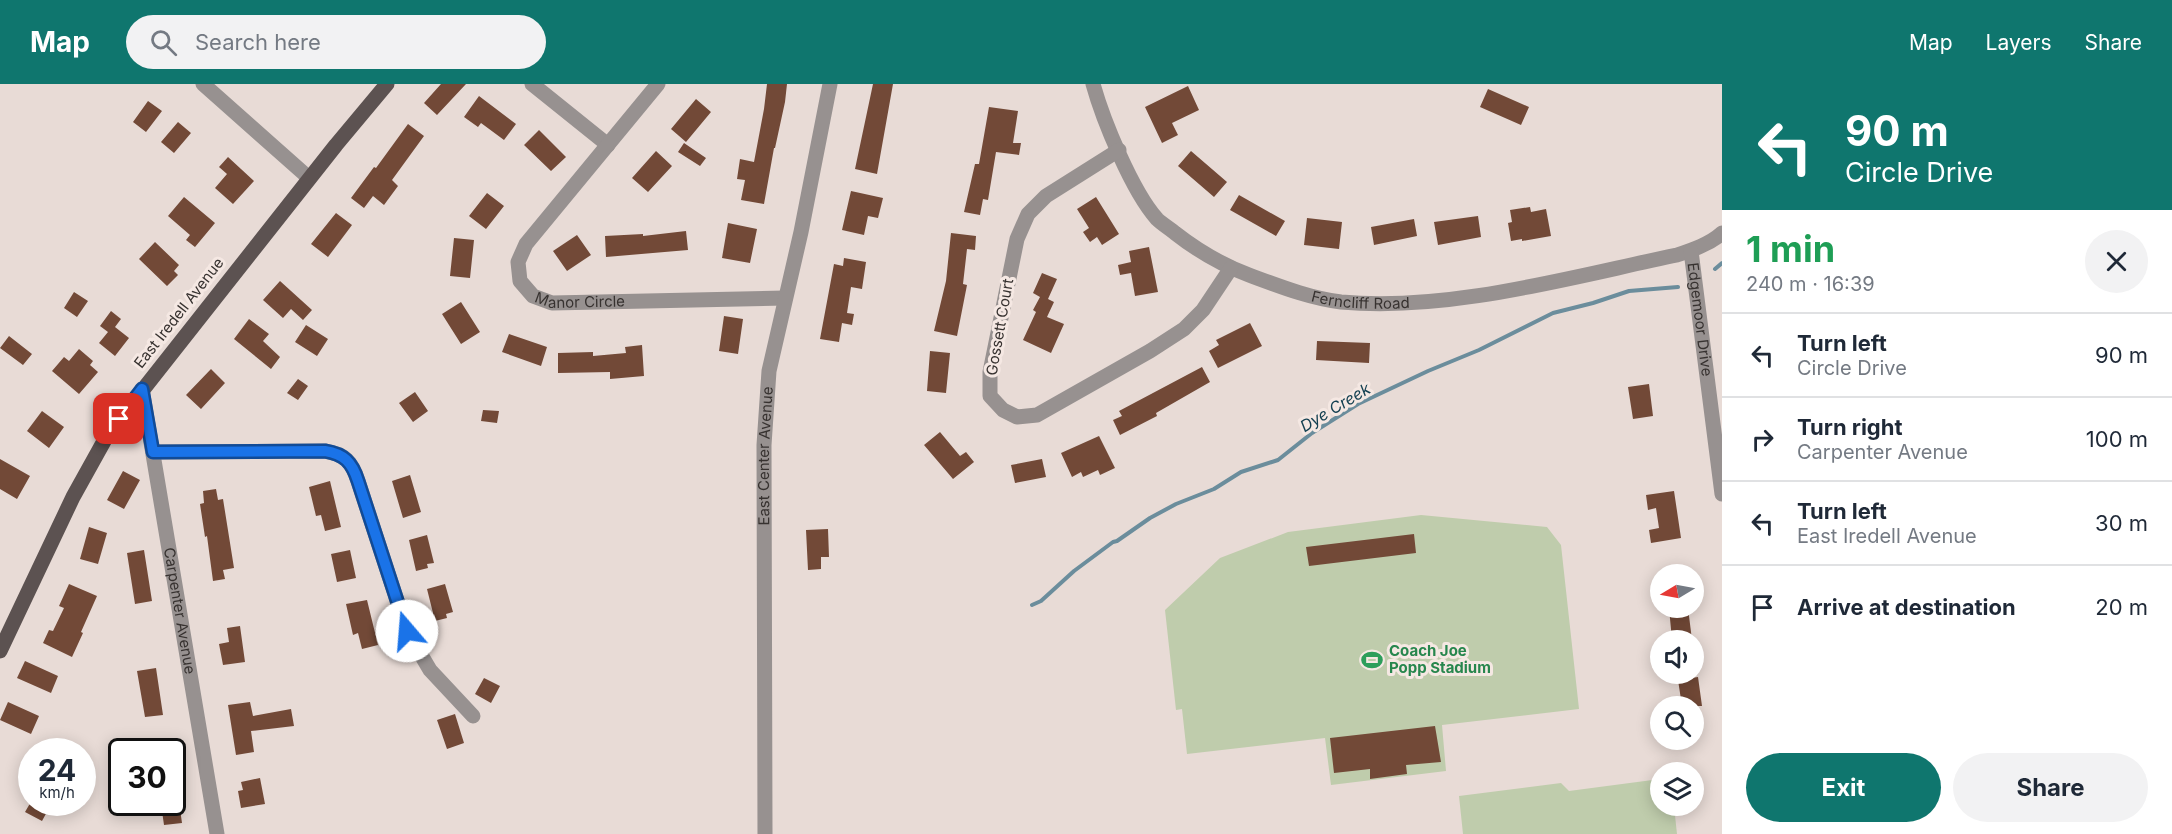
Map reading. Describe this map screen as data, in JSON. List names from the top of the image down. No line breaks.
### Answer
{"streets":{"main road":["East Iredell Avenue"],"street":["Manor Circle","Ferncliff Road","Edgemoor Drive","Gossett Court","East Center Avenue","Carpenter Avenue"]},"crossings":[["Manor Circle","East Center Avenue"],["Ferncliff Road","Edgemoor Drive"],["Ferncliff Road","Gossett Court"],["East Iredell Avenue","Carpenter Avenue"]],"water":["Dye Creek"],"places":{"sports":["Coach Joe Popp Stadium"]},"north":"left","page":{"header":"Map","search":"Search here","nav":["Map","Layers","Share"],"turn":["90 m","Circle Drive"],"heading":["1 min","240 m · 16:39"],"list":[{"name":"Turn left","note":"Circle Drive","value":"90 m"},{"name":"Turn right","note":"Carpenter Avenue","value":"100 m"},{"name":"Turn left","note":"East Iredell Avenue","value":"30 m"},{"name":"Arrive at destination","value":"20 m"}],"speed":"24 km/h","limit":"30","buttons":["Exit","Share"]}}
